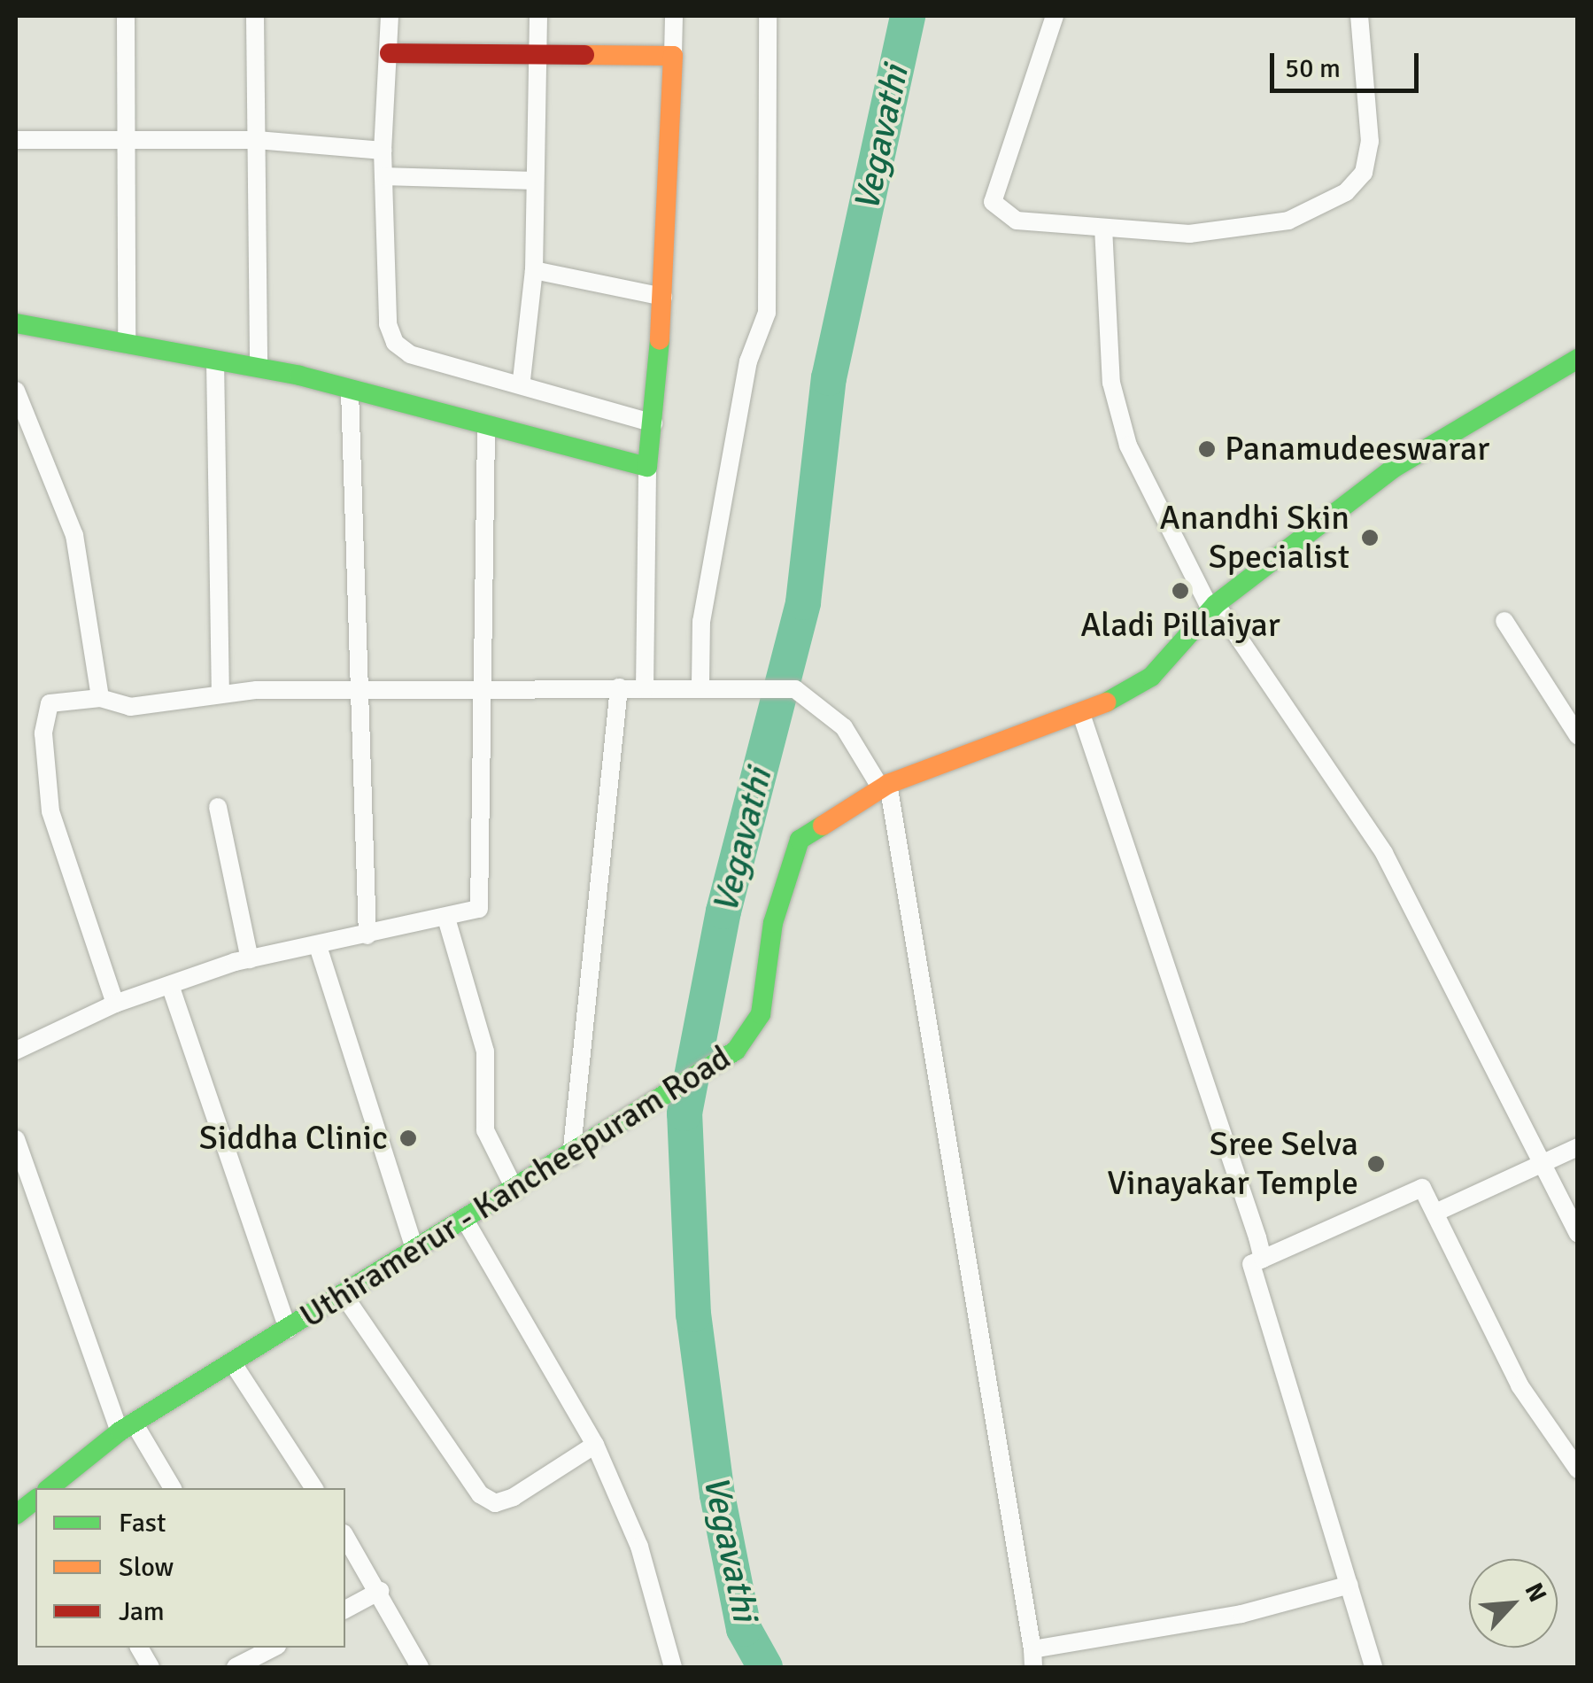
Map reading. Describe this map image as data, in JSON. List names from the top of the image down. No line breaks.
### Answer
{"streets":{"main road":["Uthiramerur - Kancheepuram Road"]},"water":["Vegavathi"],"places":["Panamudeeswarar","Anandhi Skin Specialist","Aladi Pillaiyar","Siddha Clinic","Sree Selva Vinayakar Temple"],"legend":["Fast","Slow","Jam"],"scale_bar":"50 m","north":"top right"}
